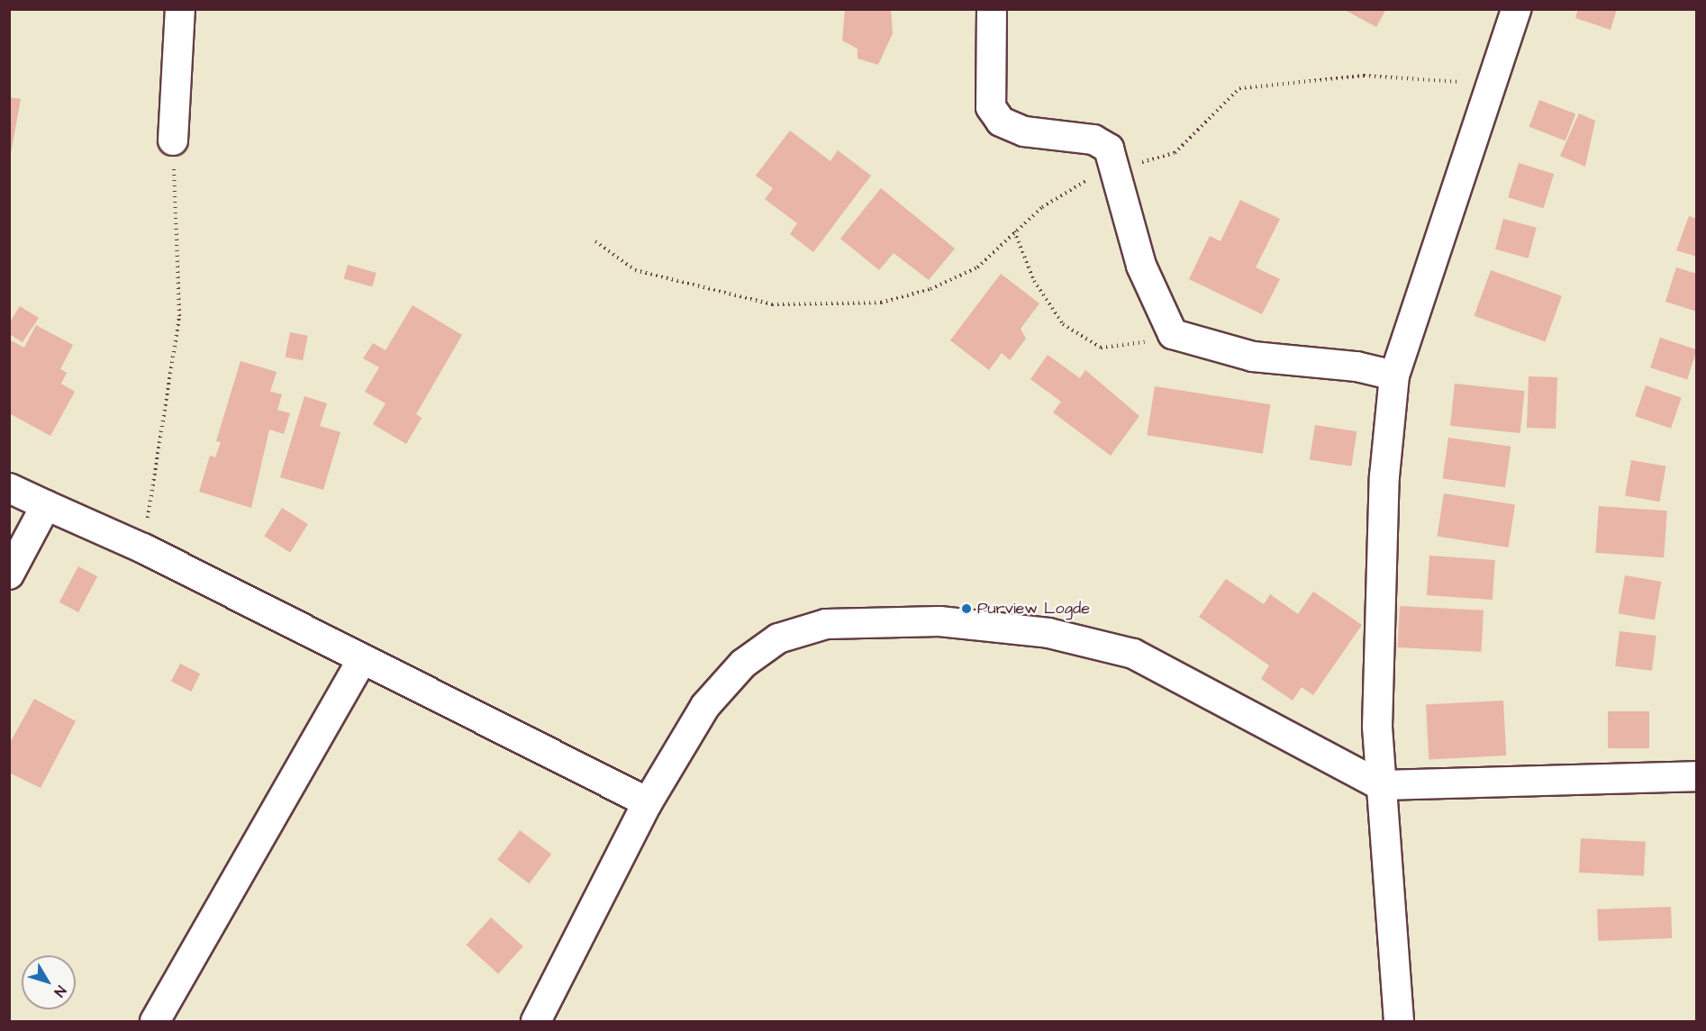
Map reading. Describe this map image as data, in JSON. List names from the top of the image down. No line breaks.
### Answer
{"places":["Purview Logde"],"north":"bottom right"}
